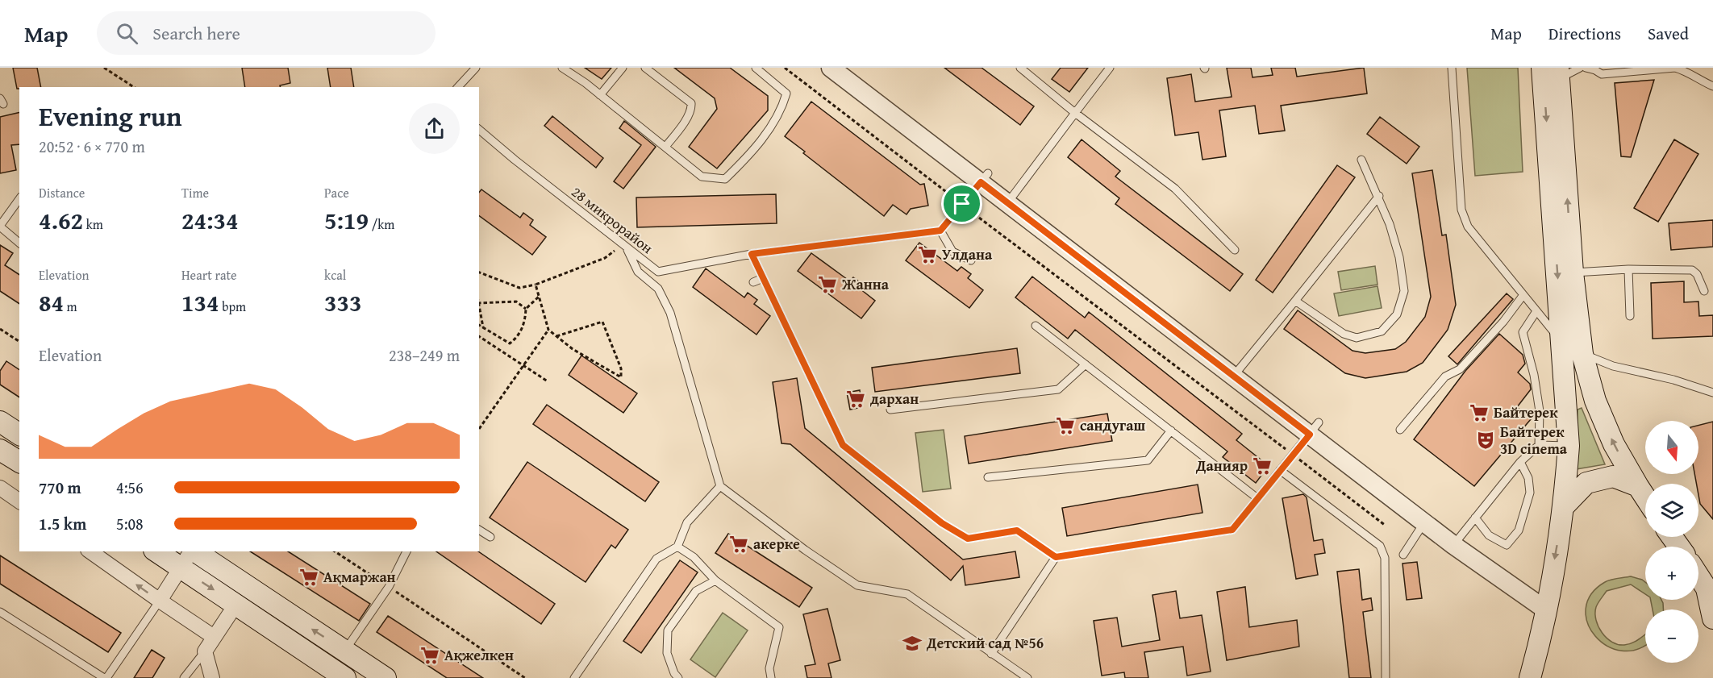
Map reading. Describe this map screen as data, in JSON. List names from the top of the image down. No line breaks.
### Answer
{"streets":{"lane":["28 микрорайон"]},"places":{"supermarket":["Улдана","Жанна","дархан","Байтерек","сандугаш","Данияр","акерке","Ақмаржан","Ақжелкен"],"theatre":["Байтерек 3D cinema"],"school or university":["Детский сад №56"]},"north":"bottom","page":{"header":"Map","search":"Search here","nav":["Map","Directions","Saved"],"heading":["Evening run","20:52 · 6 × 770 m"],"stats":[["Distance","4.62 km"],["Time","24:34"],["Pace","5:19 /km"],["Elevation","84 m"],["Heart rate","134 bpm"],["kcal","333"]],"chart":["Elevation","238–249 m"],"map_buttons":["+","−"],"list":[{"name":"770 m","note":"4:56"},{"name":"1.5 km","note":"5:08"}]}}
